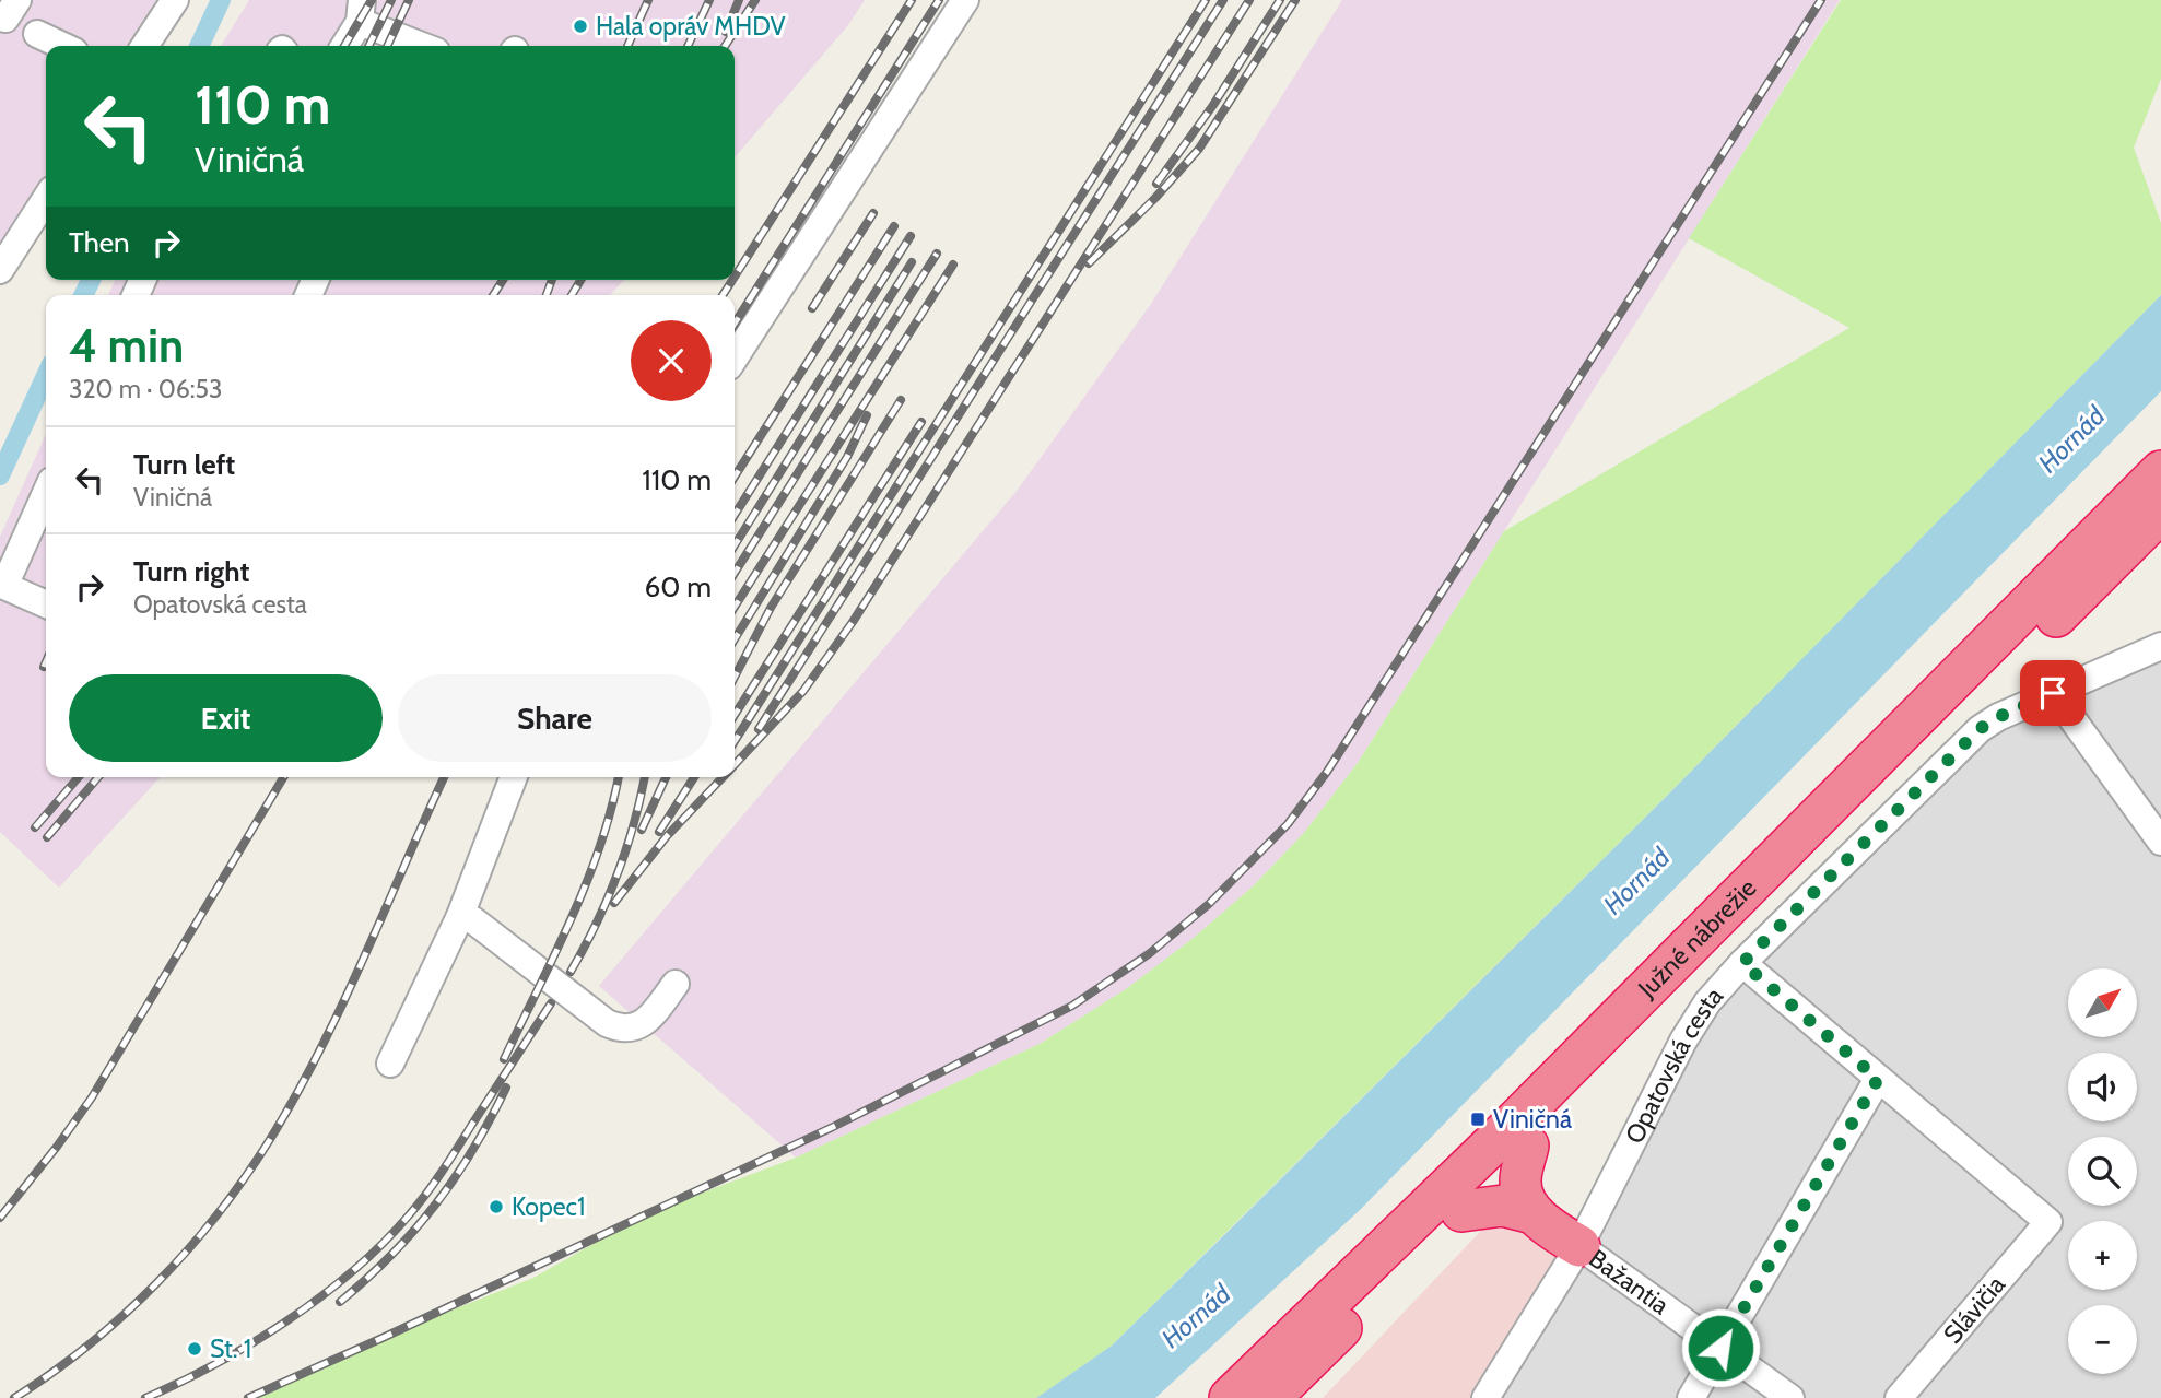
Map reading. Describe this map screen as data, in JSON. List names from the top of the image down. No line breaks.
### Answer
{"streets":{"highway":["Južné nábrežie"],"street":["Opatovská cesta","Bažantia","Slávičia"]},"crossings":[["Opatovská cesta","Bažantia"]],"water":["Hornád"],"places":{"other":["Hala opráv MHDV","Kopec1","St. 1"],"transit":["Viničná"]},"north":"top right","page":{"turn":["110 m","Viničná"],"then":"Then","heading":["4 min","320 m · 06:53"],"list":[{"name":"Turn left","note":"Viničná","value":"110 m"},{"name":"Turn right","note":"Opatovská cesta","value":"60 m"}],"buttons":["Exit","Share"],"map_buttons":["+","−"]}}
